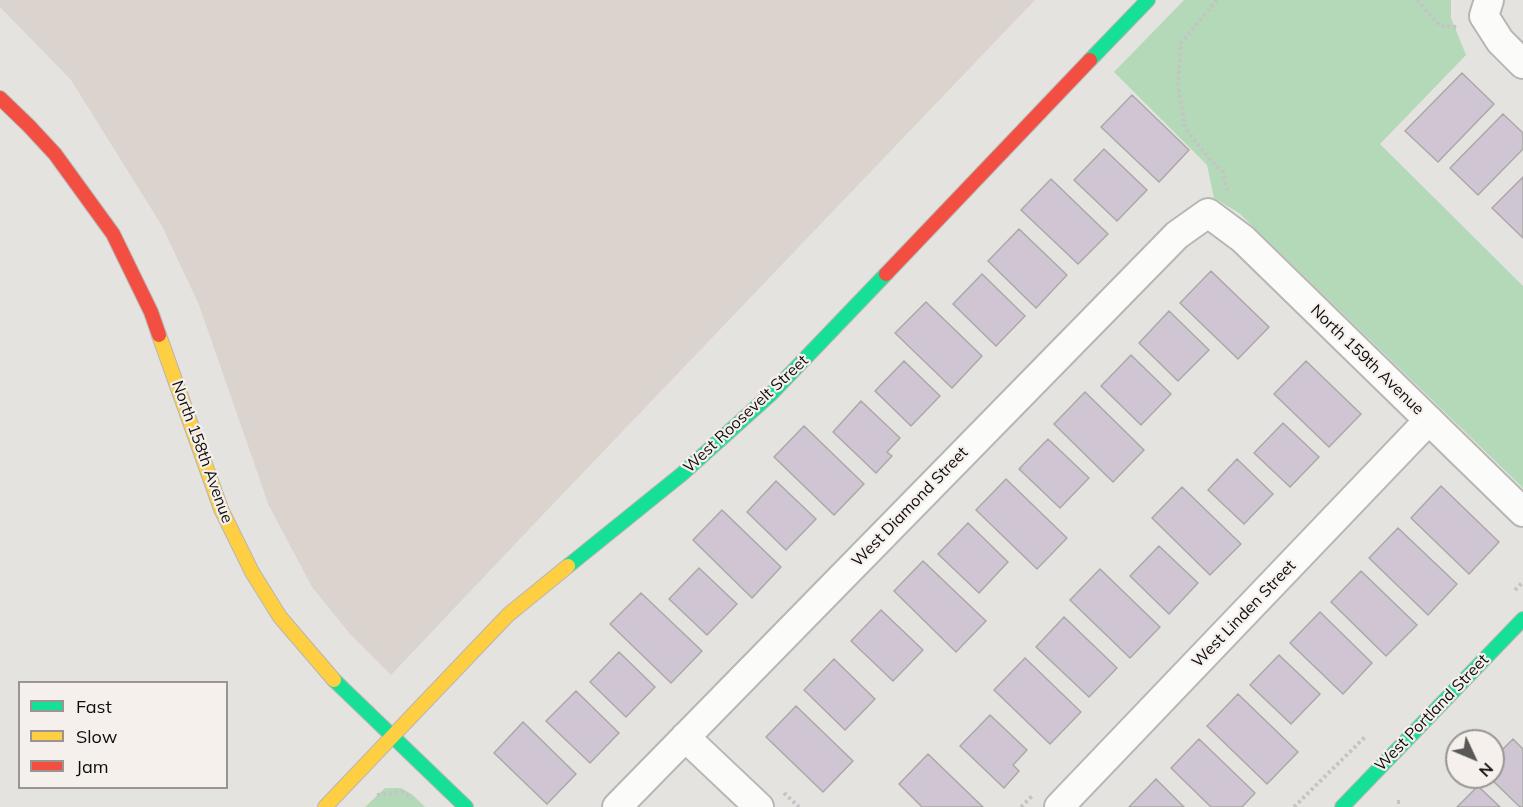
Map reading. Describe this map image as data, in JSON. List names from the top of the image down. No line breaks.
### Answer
{"streets":{"street":["North 159th Avenue","West Roosevelt Street","North 158th Avenue","West Diamond Street","West Linden Street","West Portland Street"]},"crossings":[["North 159th Avenue","West Diamond Street"],["North 159th Avenue","West Linden Street"],["West Roosevelt Street","North 158th Avenue"]],"legend":["Fast","Slow","Jam"],"north":"bottom right"}
